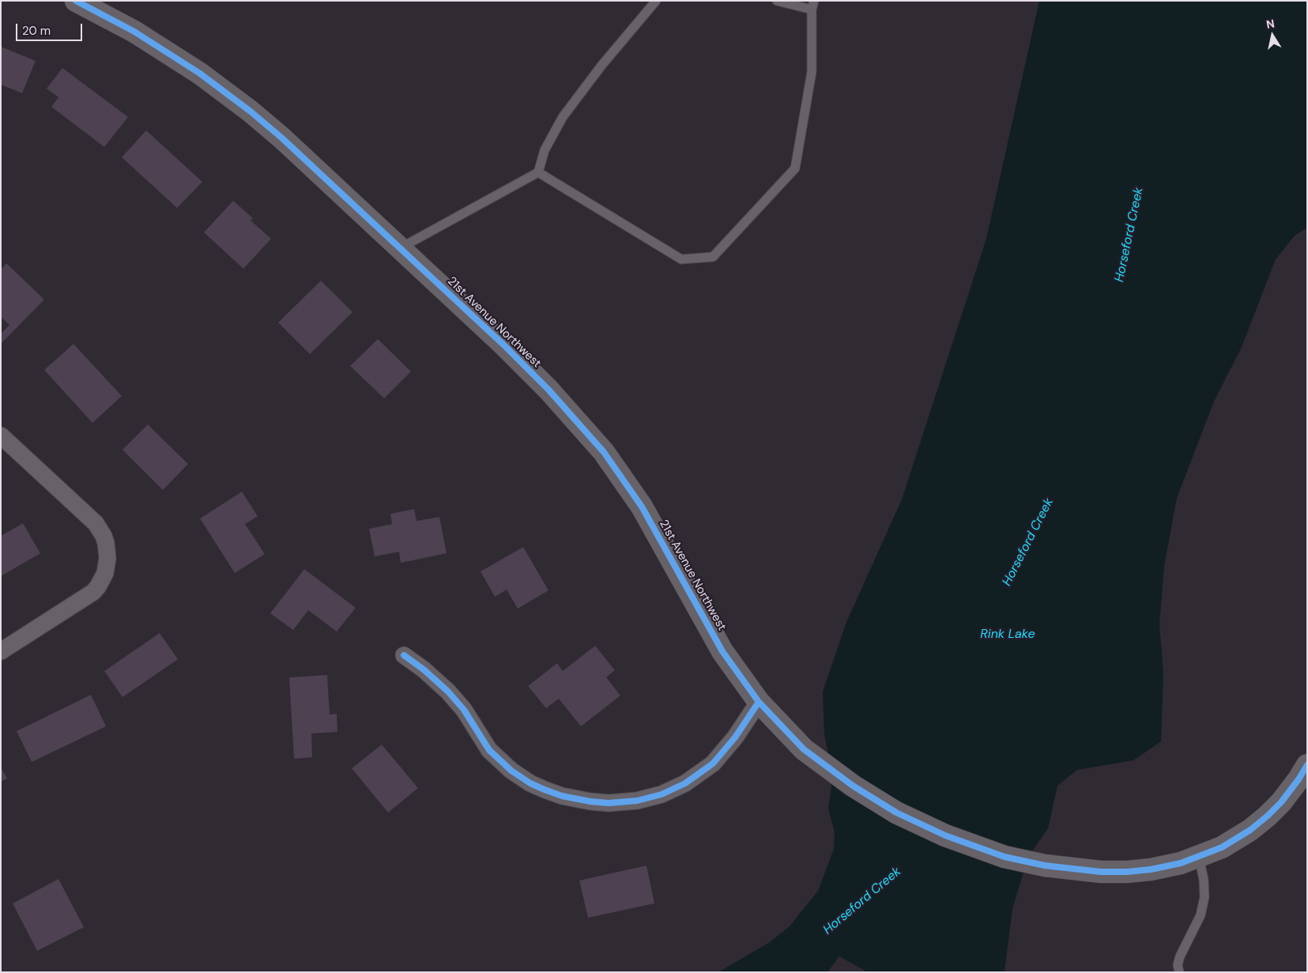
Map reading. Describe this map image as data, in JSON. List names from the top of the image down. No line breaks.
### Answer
{"streets":{"street":["21st Avenue Northwest"]},"water":["Horseford Creek","Rink Lake"],"scale_bar":"20 m","north":"top"}
